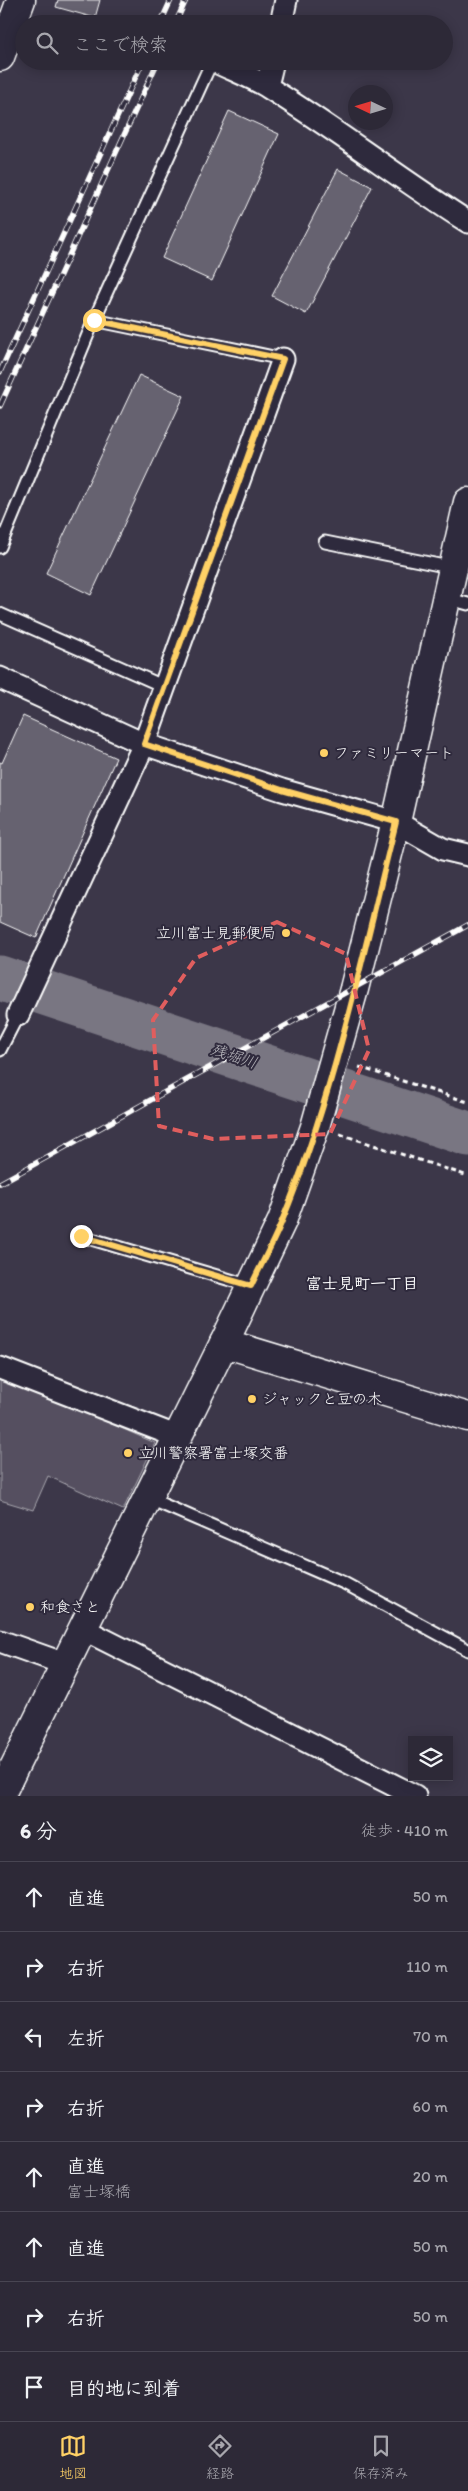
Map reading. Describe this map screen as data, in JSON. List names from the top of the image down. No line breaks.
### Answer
{"districts":["富士見町一丁目"],"water":["残堀川"],"places":["ファミリーマート","立川富士見郵便局","ジャックと豆の木","立川警察署富士塚交番","和食さと"],"north":"left","page":{"search":"ここで検索","heading":["6 分","徒歩 · 410 m"],"list":[["直進","50 m"],["右折","110 m"],["左折","70 m"],["右折","60 m"],["直進","富士塚橋","20 m"],["直進","50 m"],["右折","50 m"],"目的地に到着"],"nav":["地図","経路","保存済み"]}}
